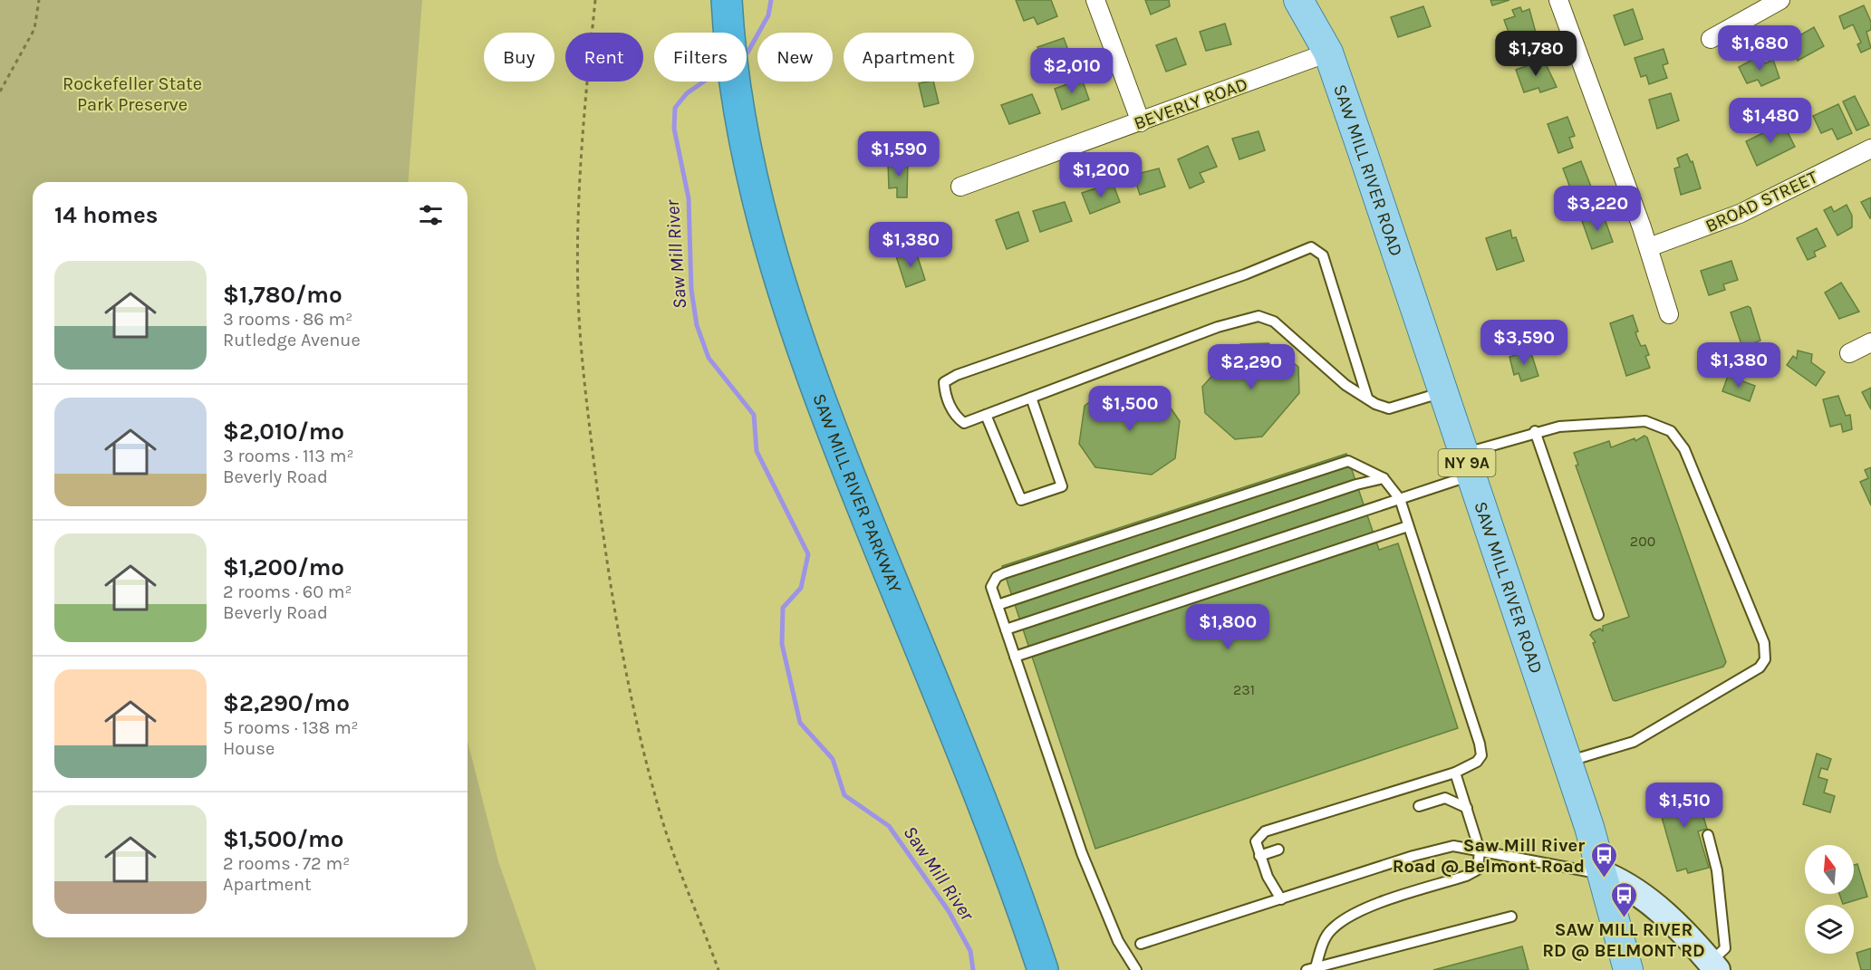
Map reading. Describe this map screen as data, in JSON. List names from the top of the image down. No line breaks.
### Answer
{"streets":{"highway":["SAW MILL RIVER PARKWAY"],"main road":["SAW MILL RIVER ROAD","NY 9A"],"street":["BEVERLY ROAD","BROAD STREET"]},"crossings":[["BEVERLY ROAD","SAW MILL RIVER ROAD"]],"water":["Saw Mill River"],"parks":["Rockefeller State Park Preserve"],"places":{"bus stop":["Saw Mill River Road @ Belmont Road","SAW MILL RIVER RD @ BELMONT RD"]},"house_numbers":["200","231"],"north":"top","page":{"price":["$1,680","$1,780","$2,010","$1,480","$1,590","$1,200","$3,220","$1,380","$3,590","$1,380","$2,290","$1,500","$1,800","$1,510"],"chip":["Buy","Rent","Filters","New","Apartment"],"heading":"14 homes","list":[{"name":"$1,780/mo","note":"3 rooms · 86 m² · Rutledge Avenue"},{"name":"$2,010/mo","note":"3 rooms · 113 m² · Beverly Road"},{"name":"$1,200/mo","note":"2 rooms · 60 m² · Beverly Road"},{"name":"$2,290/mo","note":"5 rooms · 138 m² · House"},{"name":"$1,500/mo","note":"2 rooms · 72 m² · Apartment"}]}}
